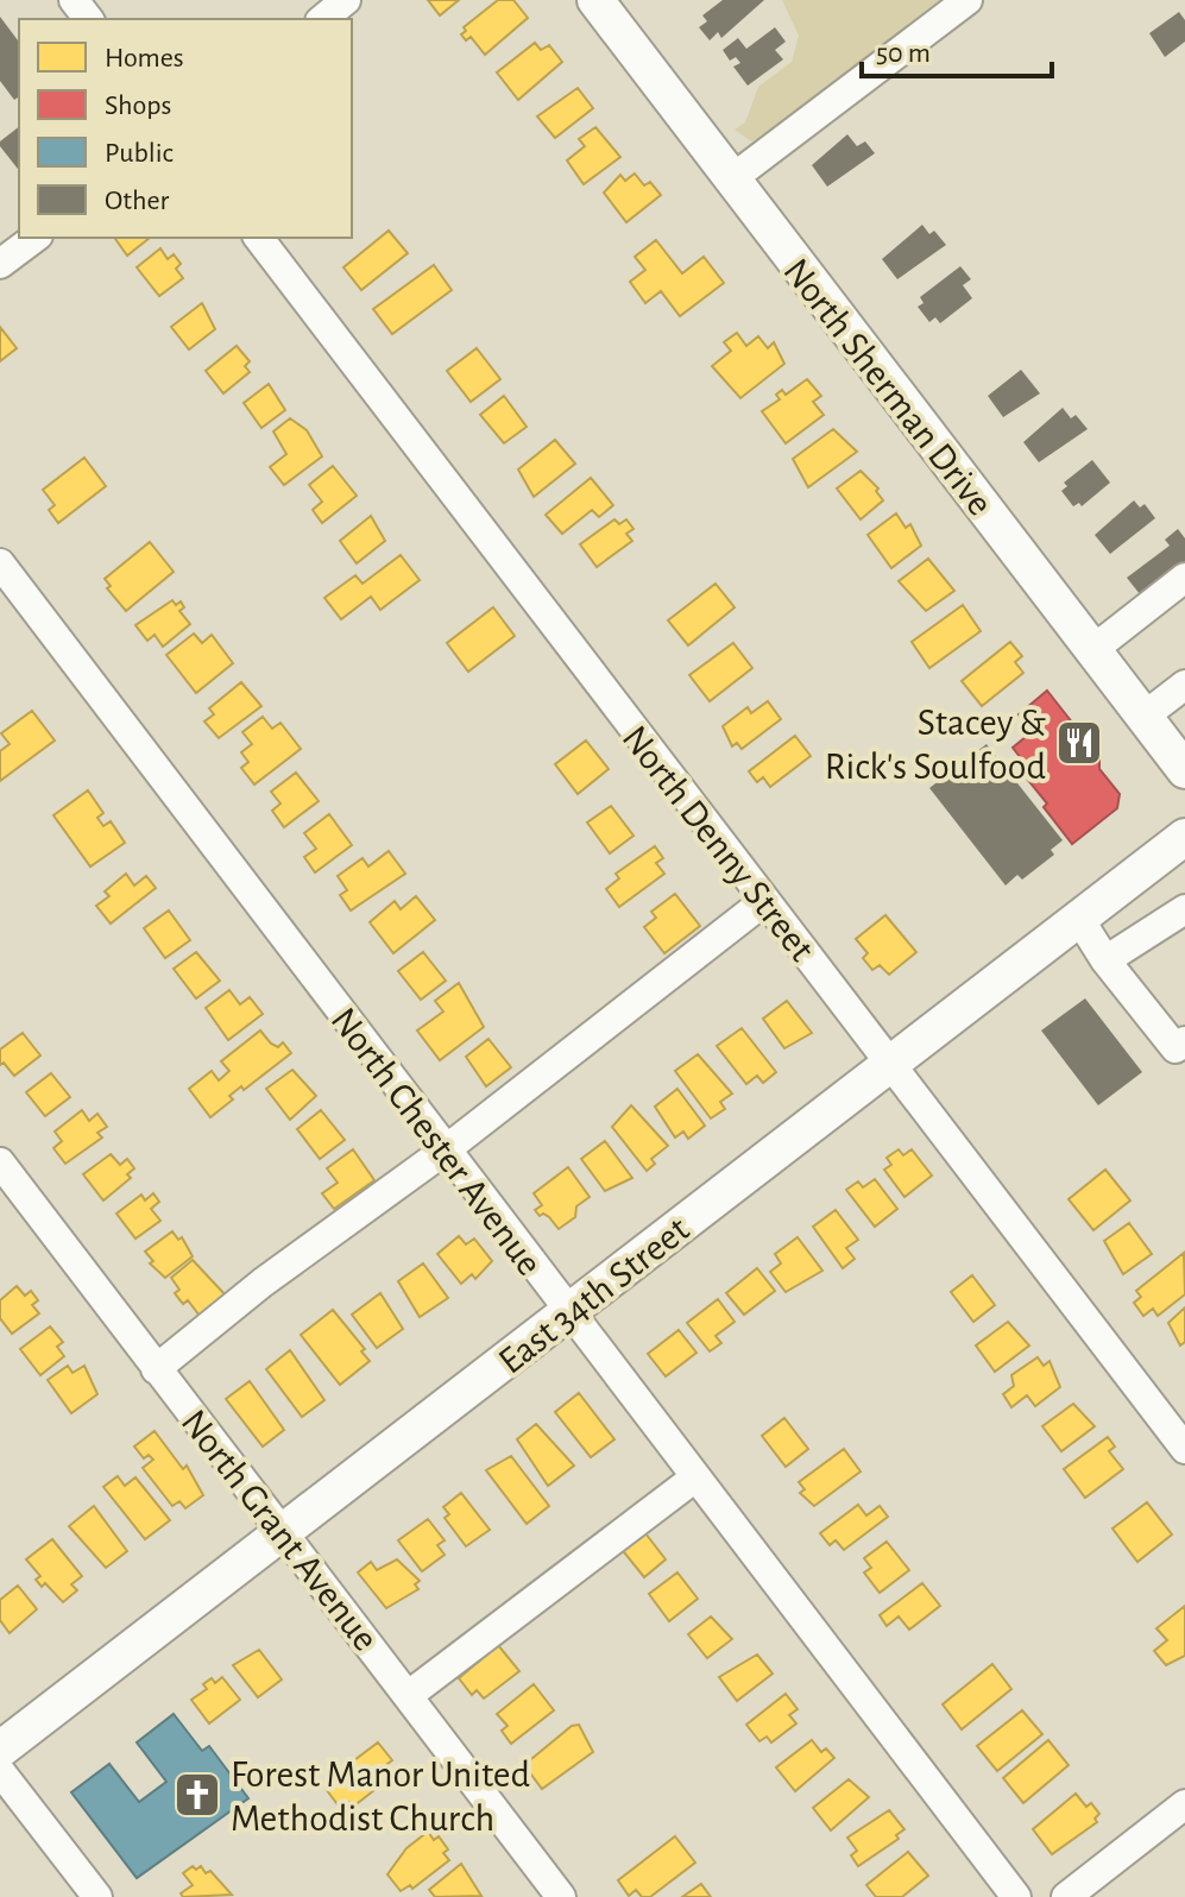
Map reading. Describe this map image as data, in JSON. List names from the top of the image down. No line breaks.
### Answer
{"streets":{"main road":["North Sherman Drive","East 34th Street"],"street":["North Denny Street","North Chester Avenue","North Grant Avenue"]},"crossings":[["North Denny Street","East 34th Street"],["North Chester Avenue","East 34th Street"],["East 34th Street","North Grant Avenue"]],"places":{"restaurant":["Stacey & Rick's Soulfood"],"church":["Forest Manor United Methodist Church"]},"legend":["Homes","Shops","Public","Other"],"scale_bar":"50 m"}
